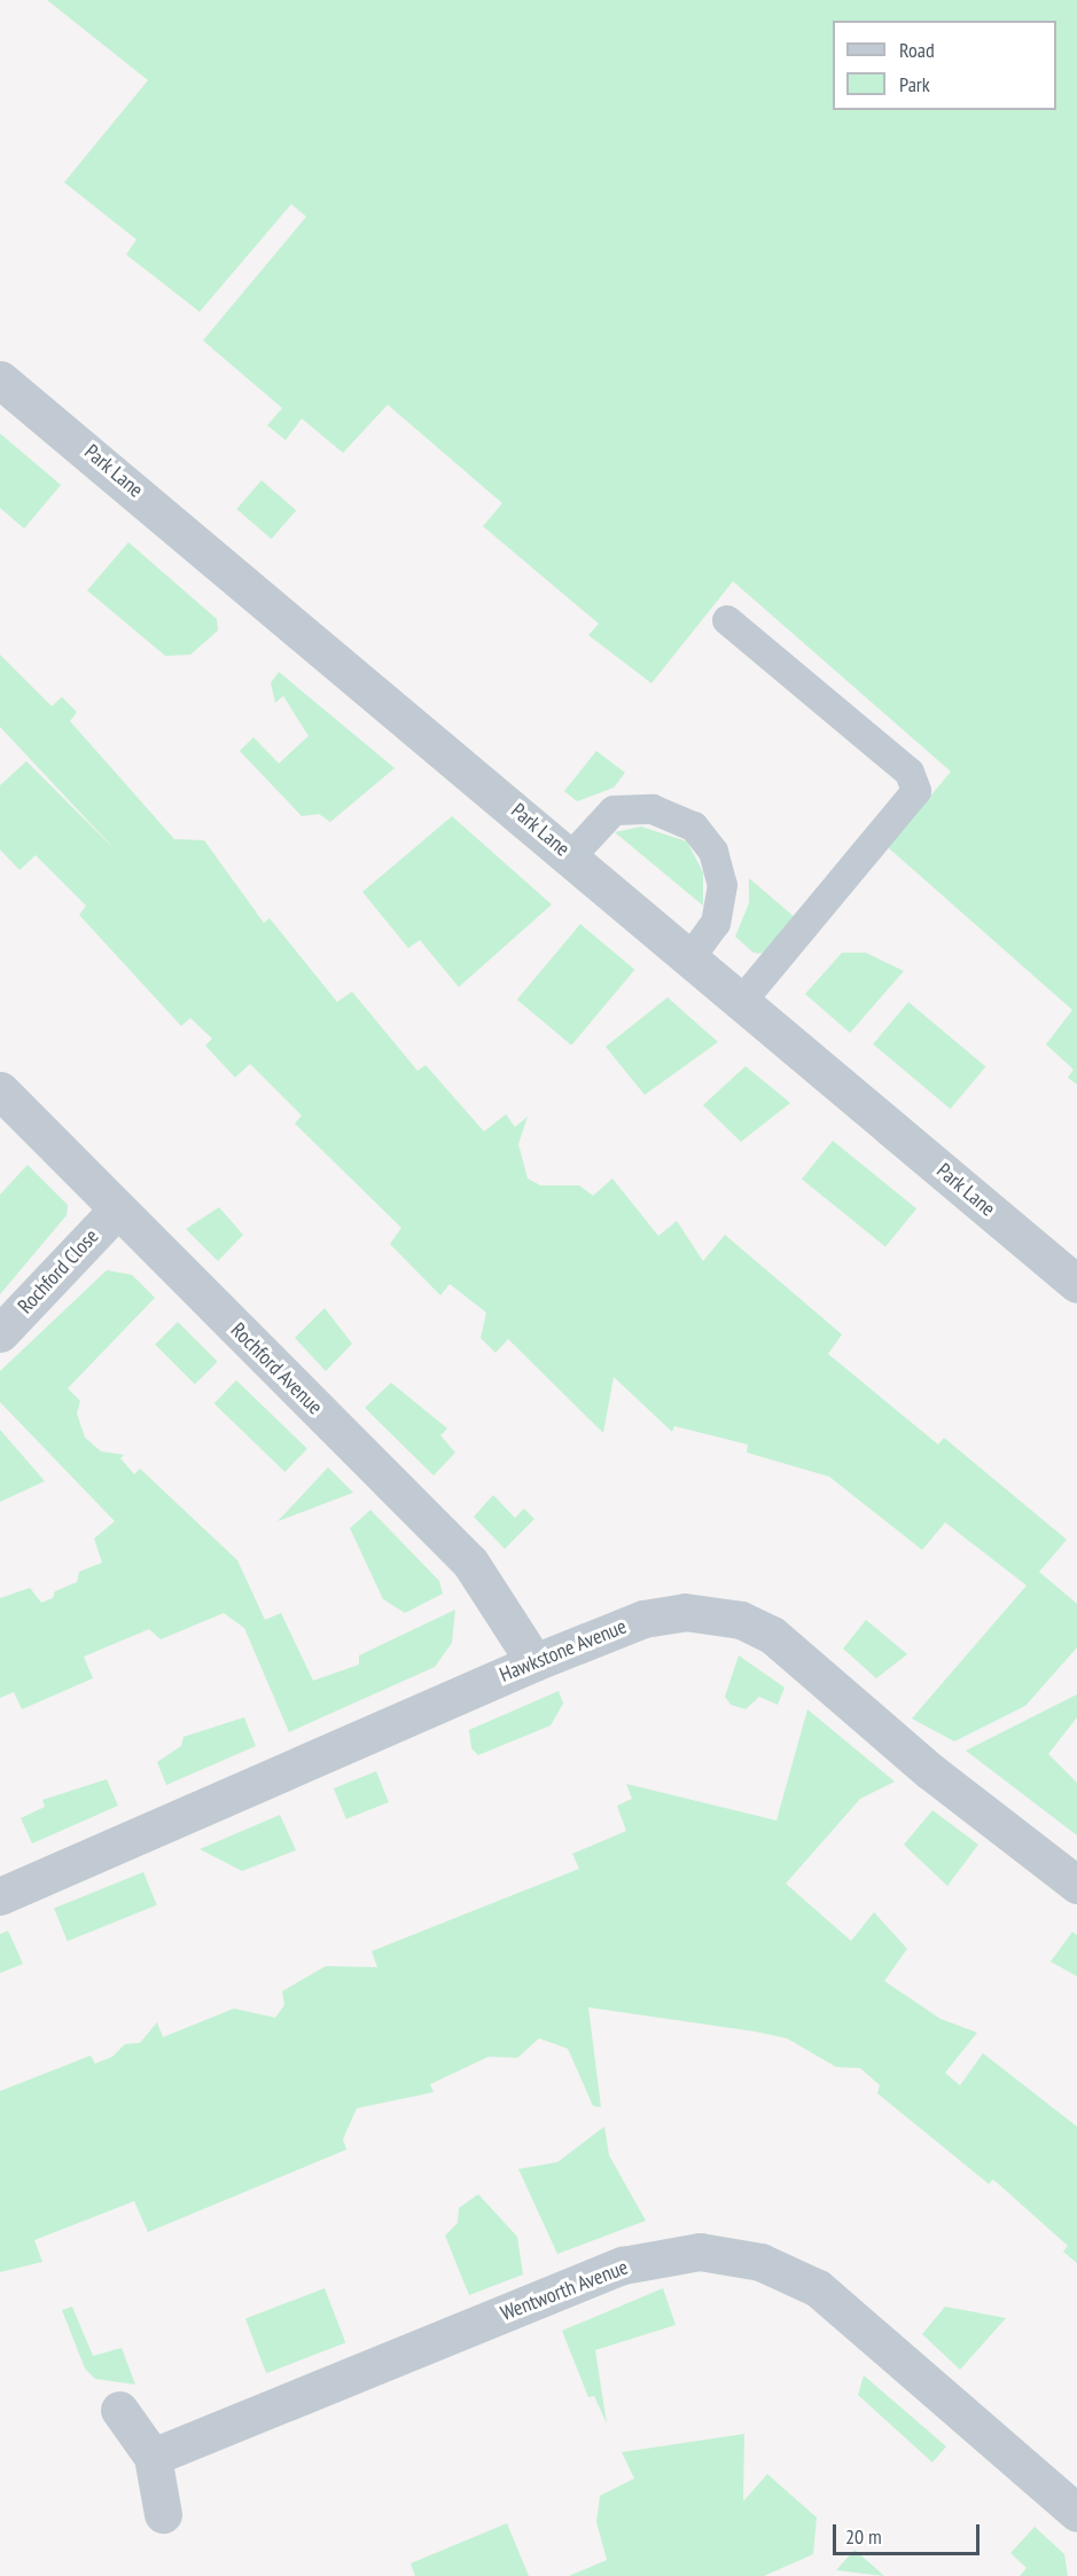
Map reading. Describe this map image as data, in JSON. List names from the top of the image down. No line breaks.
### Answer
{"streets":{"street":["Park Lane","Rochford Close","Rochford Avenue","Hawkstone Avenue","Wentworth Avenue"]},"crossings":[["Rochford Close","Rochford Avenue"],["Rochford Avenue","Hawkstone Avenue"]],"legend":["Road","Park"],"scale_bar":"20 m"}
